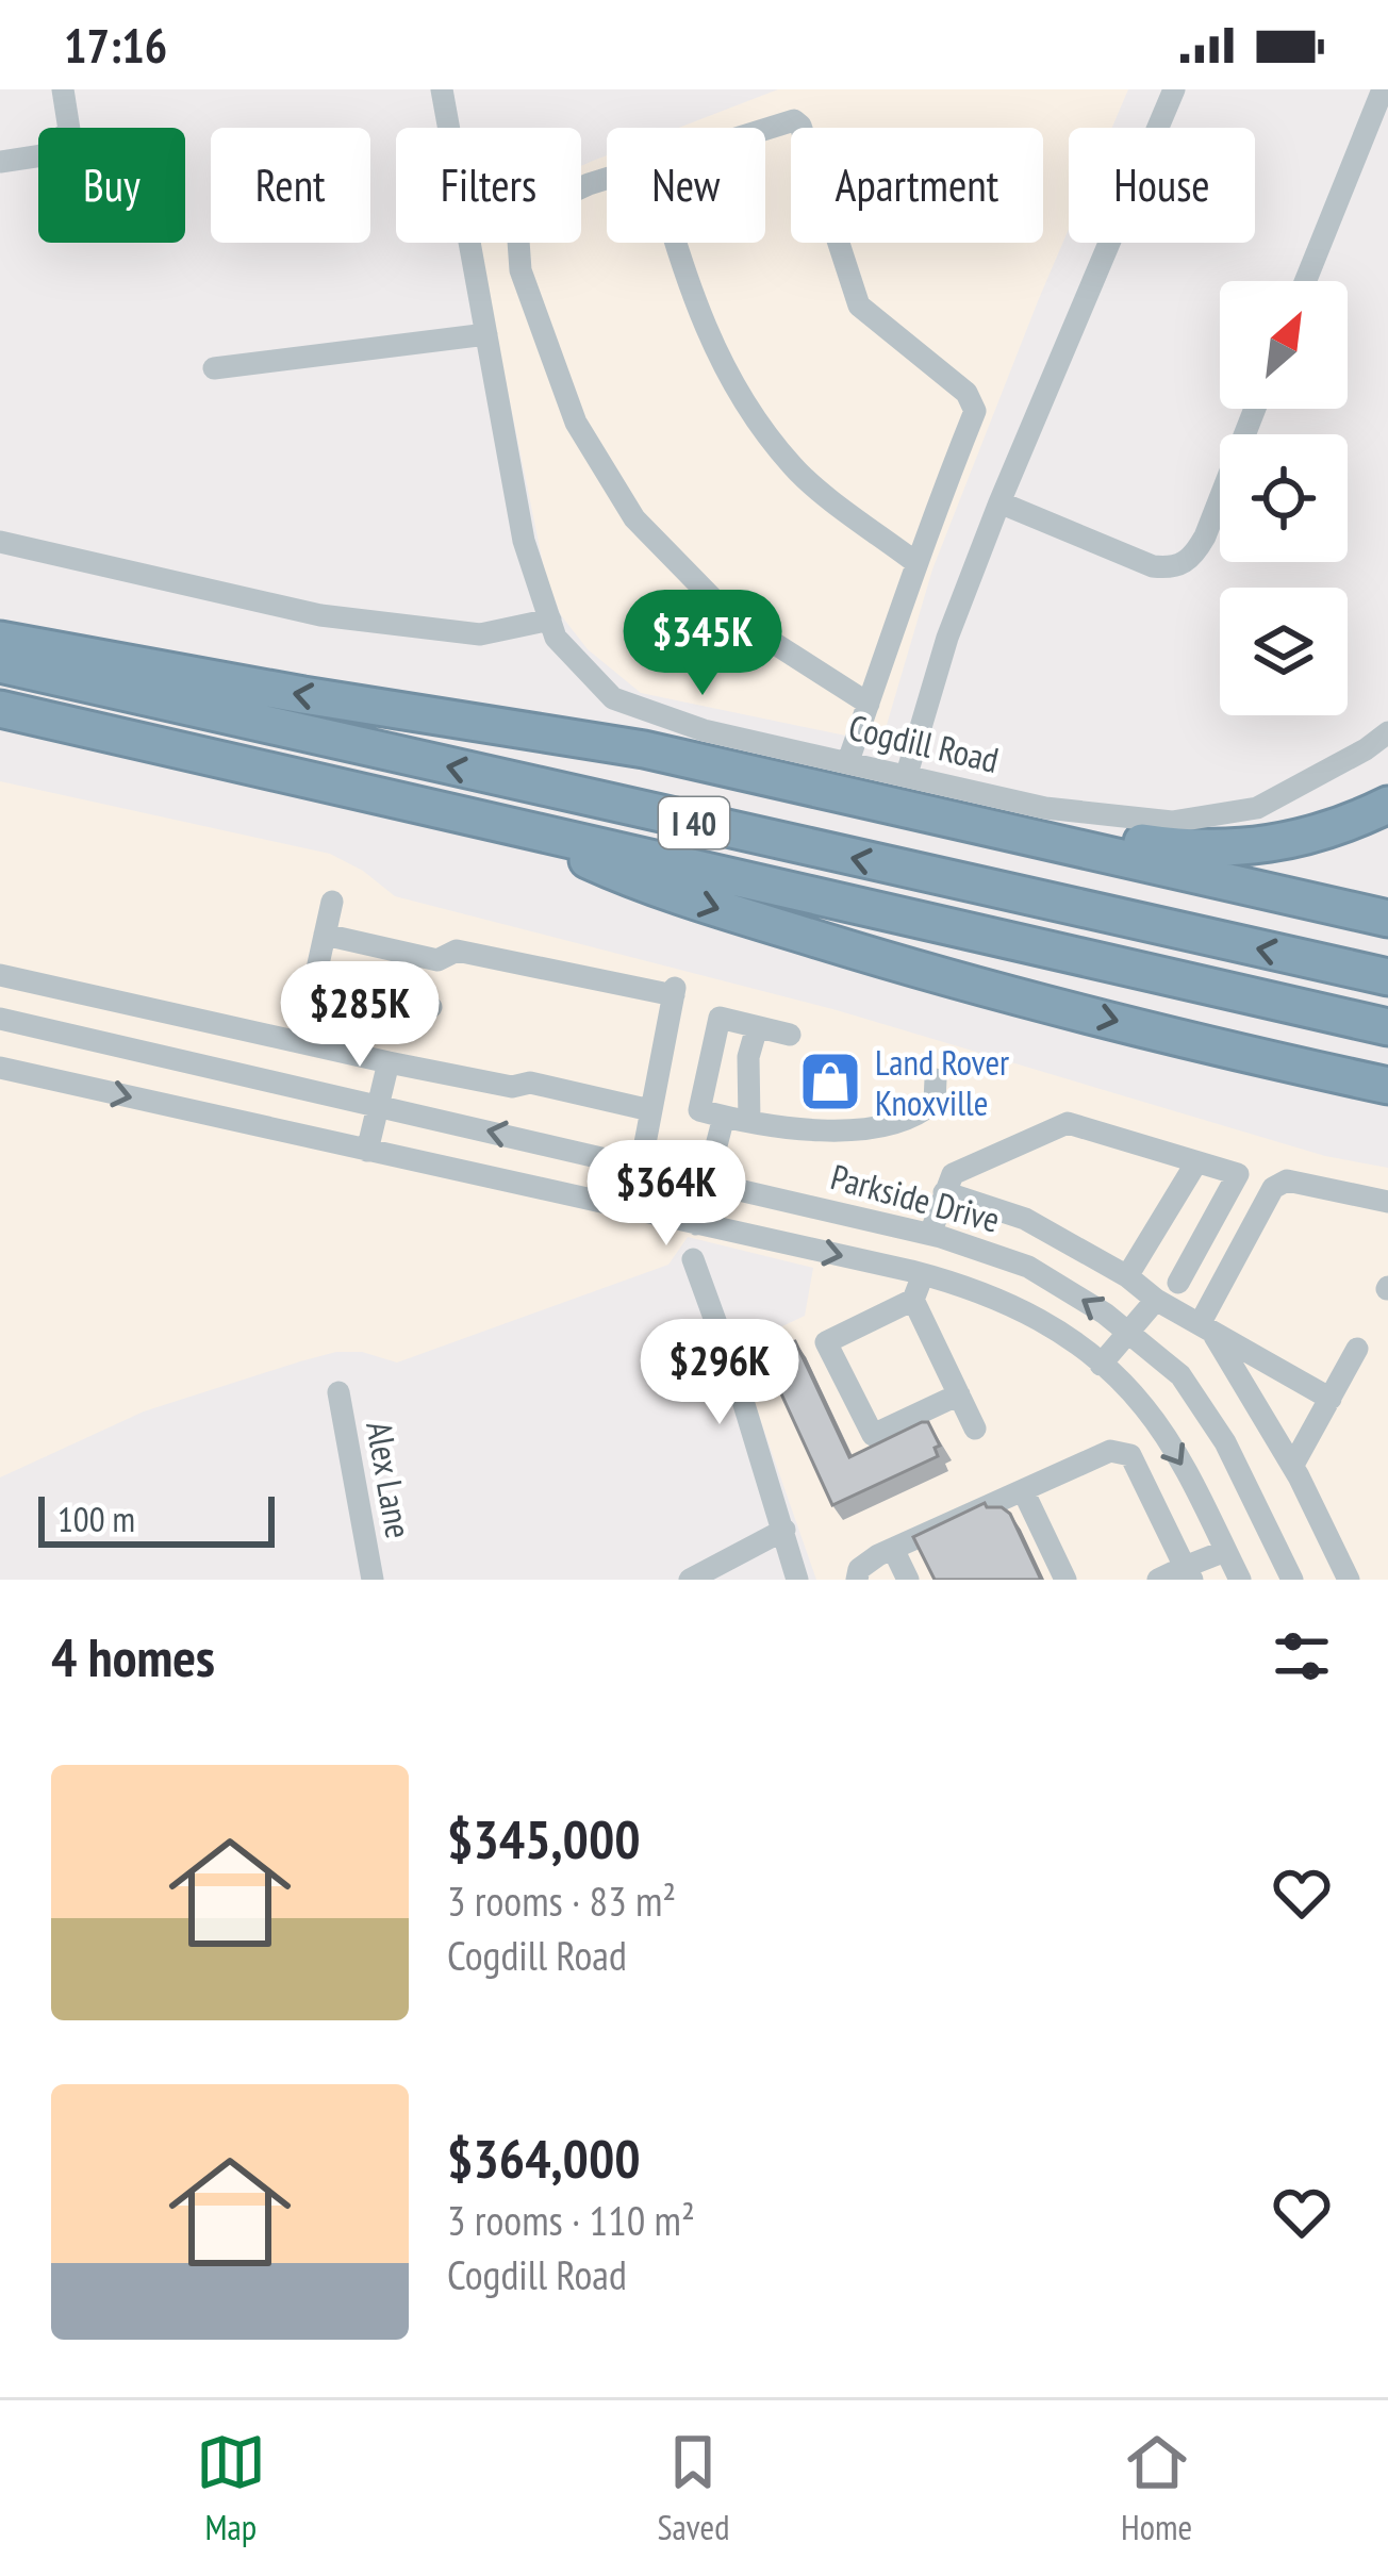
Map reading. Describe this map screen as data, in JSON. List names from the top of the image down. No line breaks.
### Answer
{"streets":{"highway":["I 40"],"street":["Cogdill Road","Parkside Drive","Alex Lane"]},"places":{"shop":["Land Rover Knoxville"]},"scale_bar":"100 m","north":"top right","page":{"status":"17:16","chip":["Buy","Rent","Filters","New","Apartment","House"],"price":["$345K","$285K","$364K","$296K"],"scale":"100 m","heading":"4 homes","list":[{"name":"$345,000","note":"3 rooms · 83 m² · Cogdill Road"},{"name":"$364,000","note":"3 rooms · 110 m² · Cogdill Road"}],"tabs":["Map","Saved","Home"]}}
